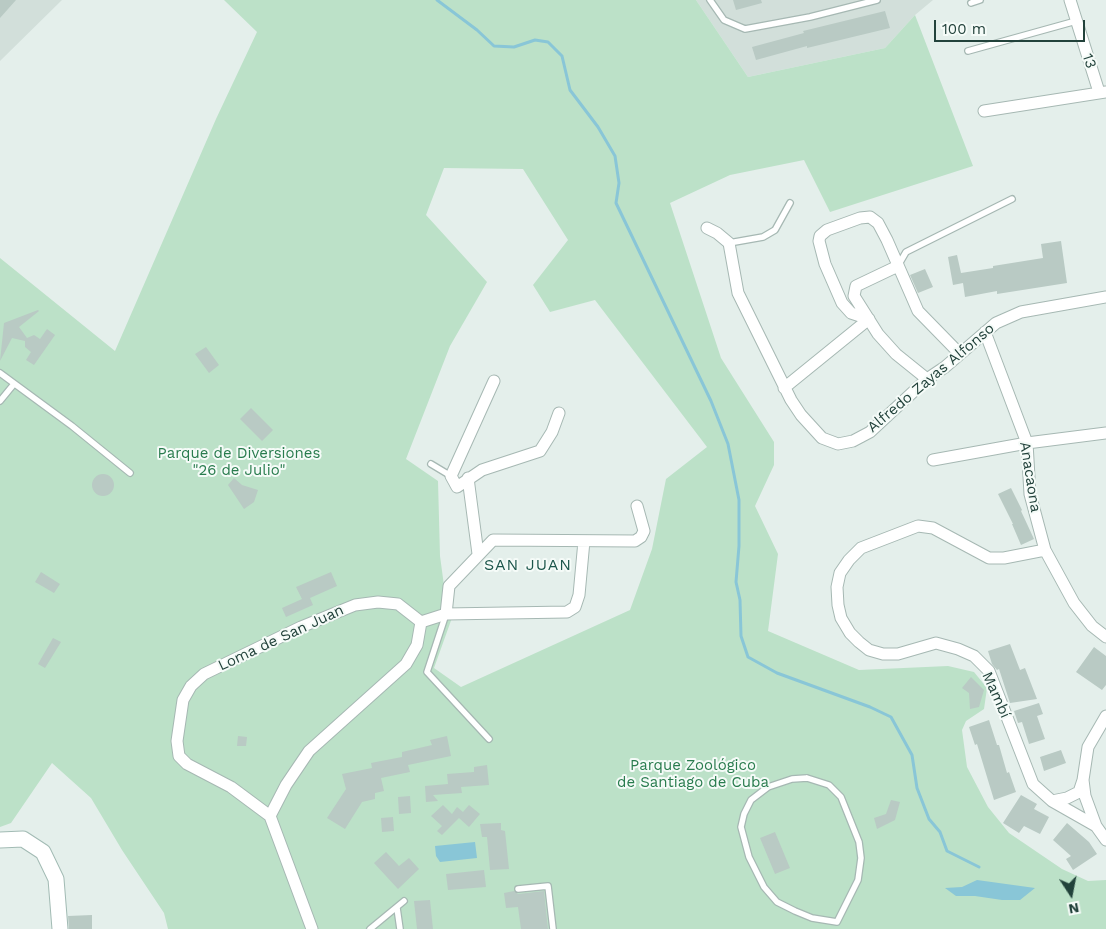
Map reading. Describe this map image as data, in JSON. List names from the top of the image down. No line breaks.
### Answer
{"streets":{"street":["13","Alfredo Zayas Alfonso","Anacaona","Loma de San Juan","Mambí"]},"crossings":[["Alfredo Zayas Alfonso","Anacaona"],["Anacaona","Mambí"]],"districts":["SAN JUAN"],"parks":["Parque de Diversiones \"26 de Julio\"","Parque Zoológico de Santiago de Cuba"],"scale_bar":"100 m","north":"bottom"}
